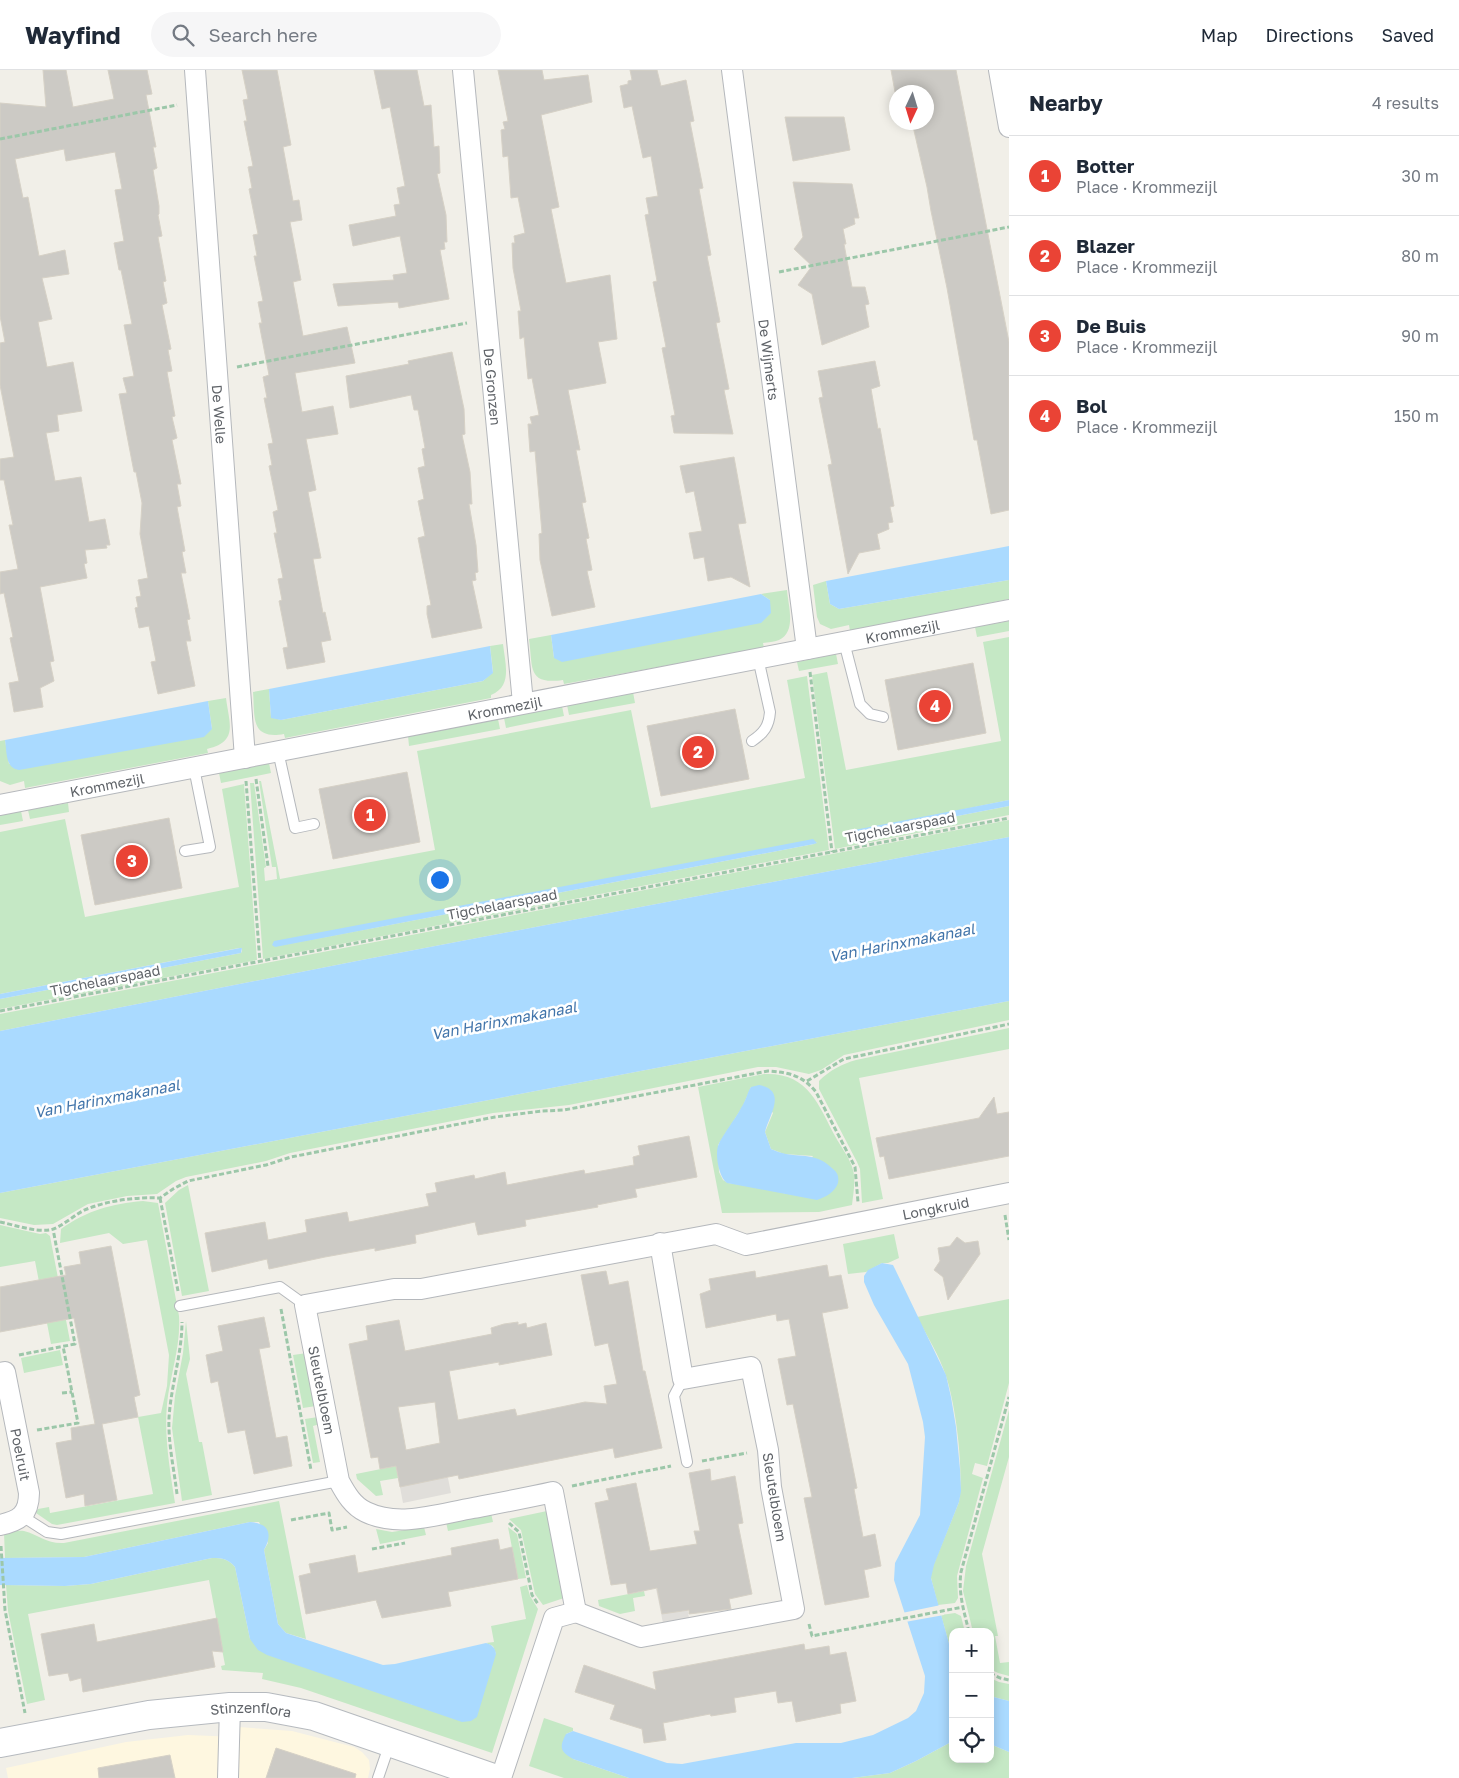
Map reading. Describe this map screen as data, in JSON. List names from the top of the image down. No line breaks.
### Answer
{"streets":{"street":["De Wijmerts","De Gronzen","De Welle","Krommezijl","Longkruid","Sleutelbloem","Poelruit","Stinzenflora"],"path":["Tigchelaarspaad"]},"crossings":[["De Wijmerts","Krommezijl"],["De Gronzen","Krommezijl"],["De Welle","Krommezijl"]],"water":["Van Harinxmakanaal"],"north":"bottom","page":{"header":"Wayfind","search":"Search here","nav":["Map","Directions","Saved"],"heading":["Nearby","4 results"],"list":[{"mark":"1","name":"Botter","note":"Place · Krommezijl","value":"30 m"},{"mark":"2","name":"Blazer","note":"Place · Krommezijl","value":"80 m"},{"mark":"3","name":"De Buis","note":"Place · Krommezijl","value":"90 m"},{"mark":"4","name":"Bol","note":"Place · Krommezijl","value":"150 m"}],"pins":["4","2","1","3"],"map_buttons":["+","−"]}}
